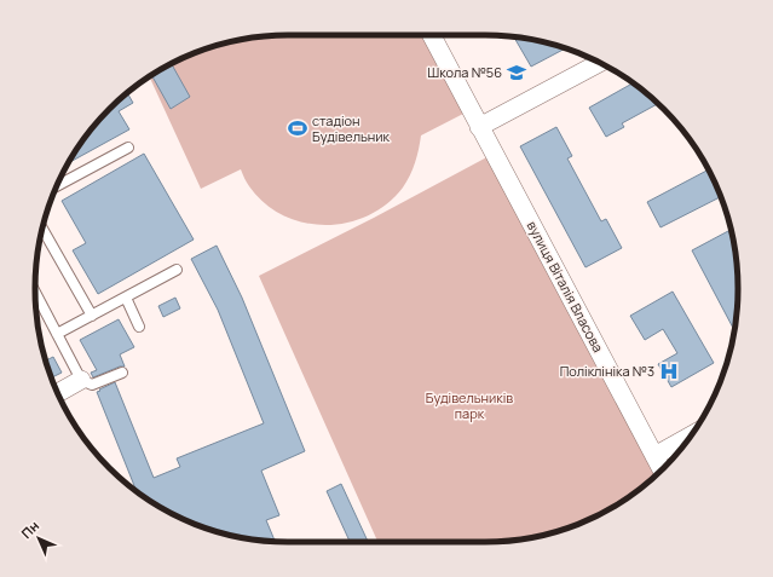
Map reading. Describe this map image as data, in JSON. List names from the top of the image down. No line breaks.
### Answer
{"streets":{"street":["вулиця Віталія Власова"]},"parks":["Будівельників парк"],"places":{"school or university":["Школа №56"],"sports":["стадіон Будівельник"],"hospital":["Поліклініка №3"]},"north":"top left"}
